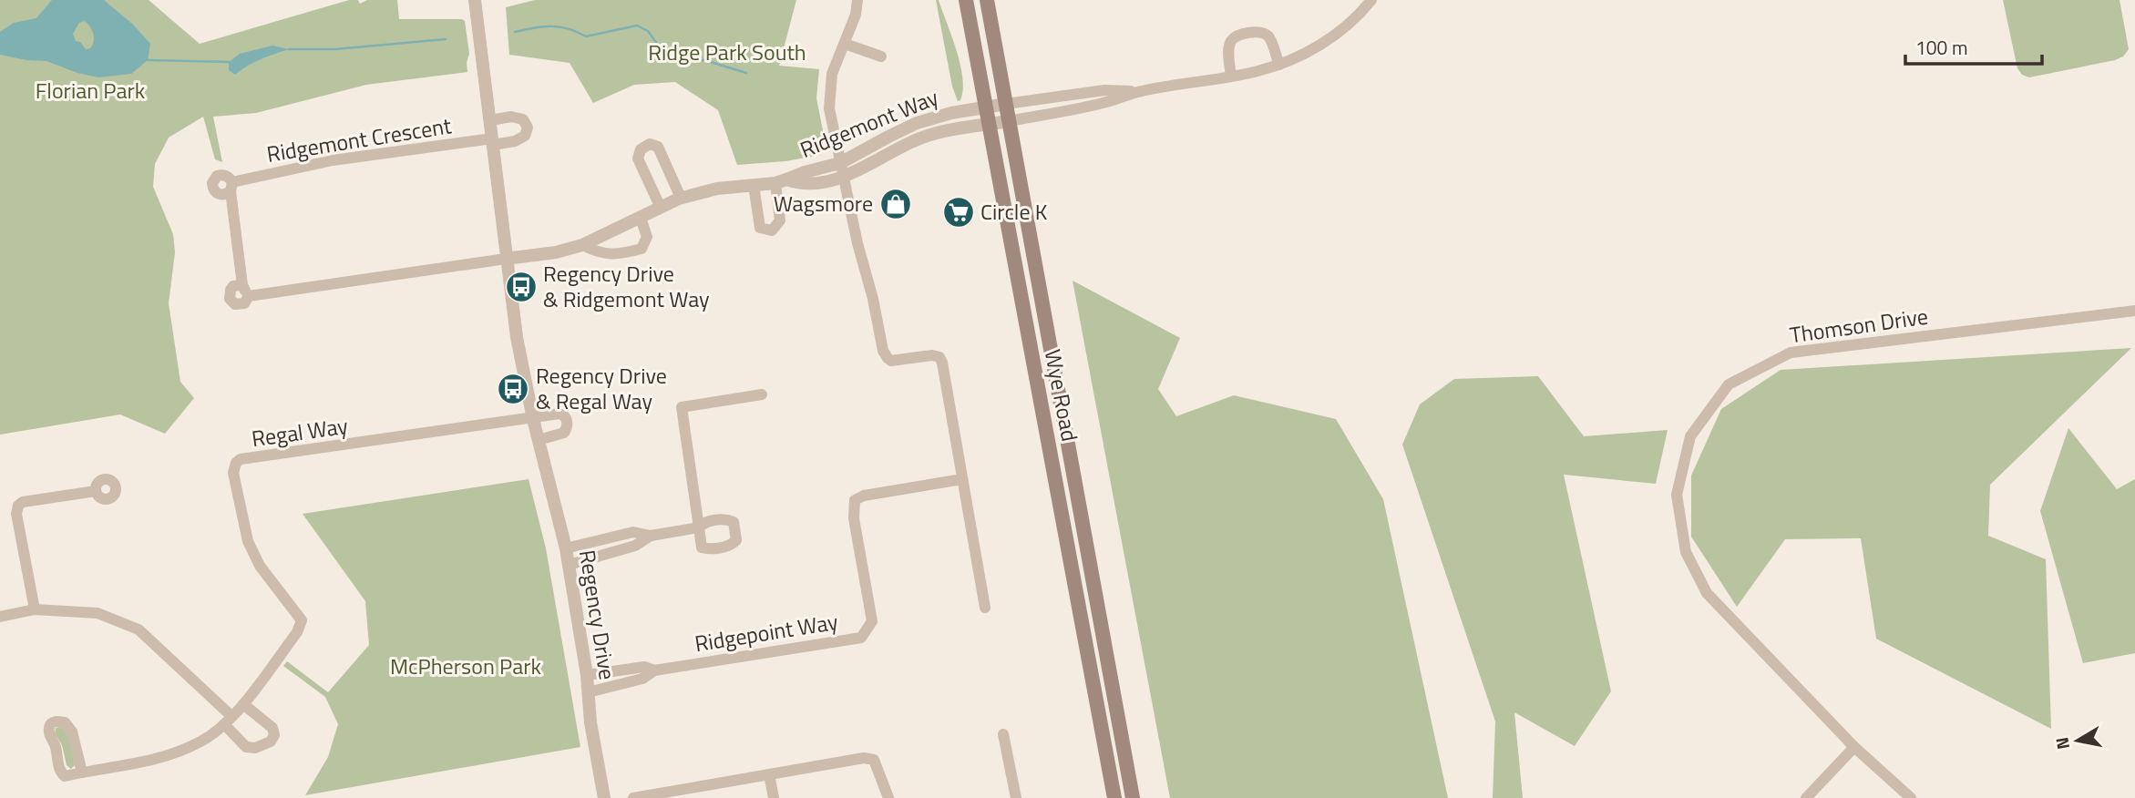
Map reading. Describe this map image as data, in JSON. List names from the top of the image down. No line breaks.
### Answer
{"streets":{"main road":["Wye Road"],"street":["Ridgemont Way","Ridgemont Crescent","Thomson Drive","Regal Way","Regency Drive","Ridgepoint Way"]},"crossings":[["Ridgemont Way","Ridgemont Crescent"],["Ridgemont Way","Wye Road"],["Ridgemont Way","Regency Drive"],["Ridgemont Crescent","Regency Drive"],["Regal Way","Regency Drive"],["Regency Drive","Ridgepoint Way"]],"parks":["Ridge Park South","Florian Park","McPherson Park"],"places":{"shop":["Wagsmore"],"supermarket":["Circle K"],"bus stop":["Regency Drive & Ridgemont Way","Regency Drive & Regal Way"]},"scale_bar":"100 m","north":"left"}
